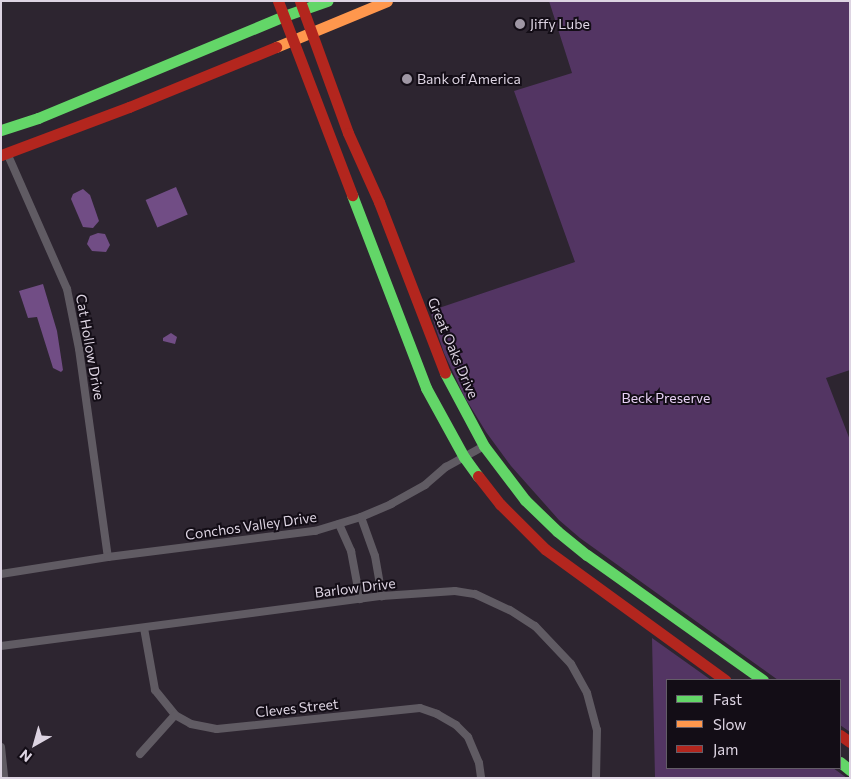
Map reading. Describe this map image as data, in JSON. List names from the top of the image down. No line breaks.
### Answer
{"streets":{"street":["Cat Hollow Drive","Great Oaks Drive","Conchos Valley Drive","Barlow Drive","Cleves Street"]},"crossings":[["Cat Hollow Drive","Conchos Valley Drive"],["Great Oaks Drive","Conchos Valley Drive"],["Barlow Drive","Cleves Street"]],"parks":["Beck Preserve"],"places":["Jiffy Lube","Bank of America"],"legend":["Fast","Slow","Jam"],"north":"bottom left"}
